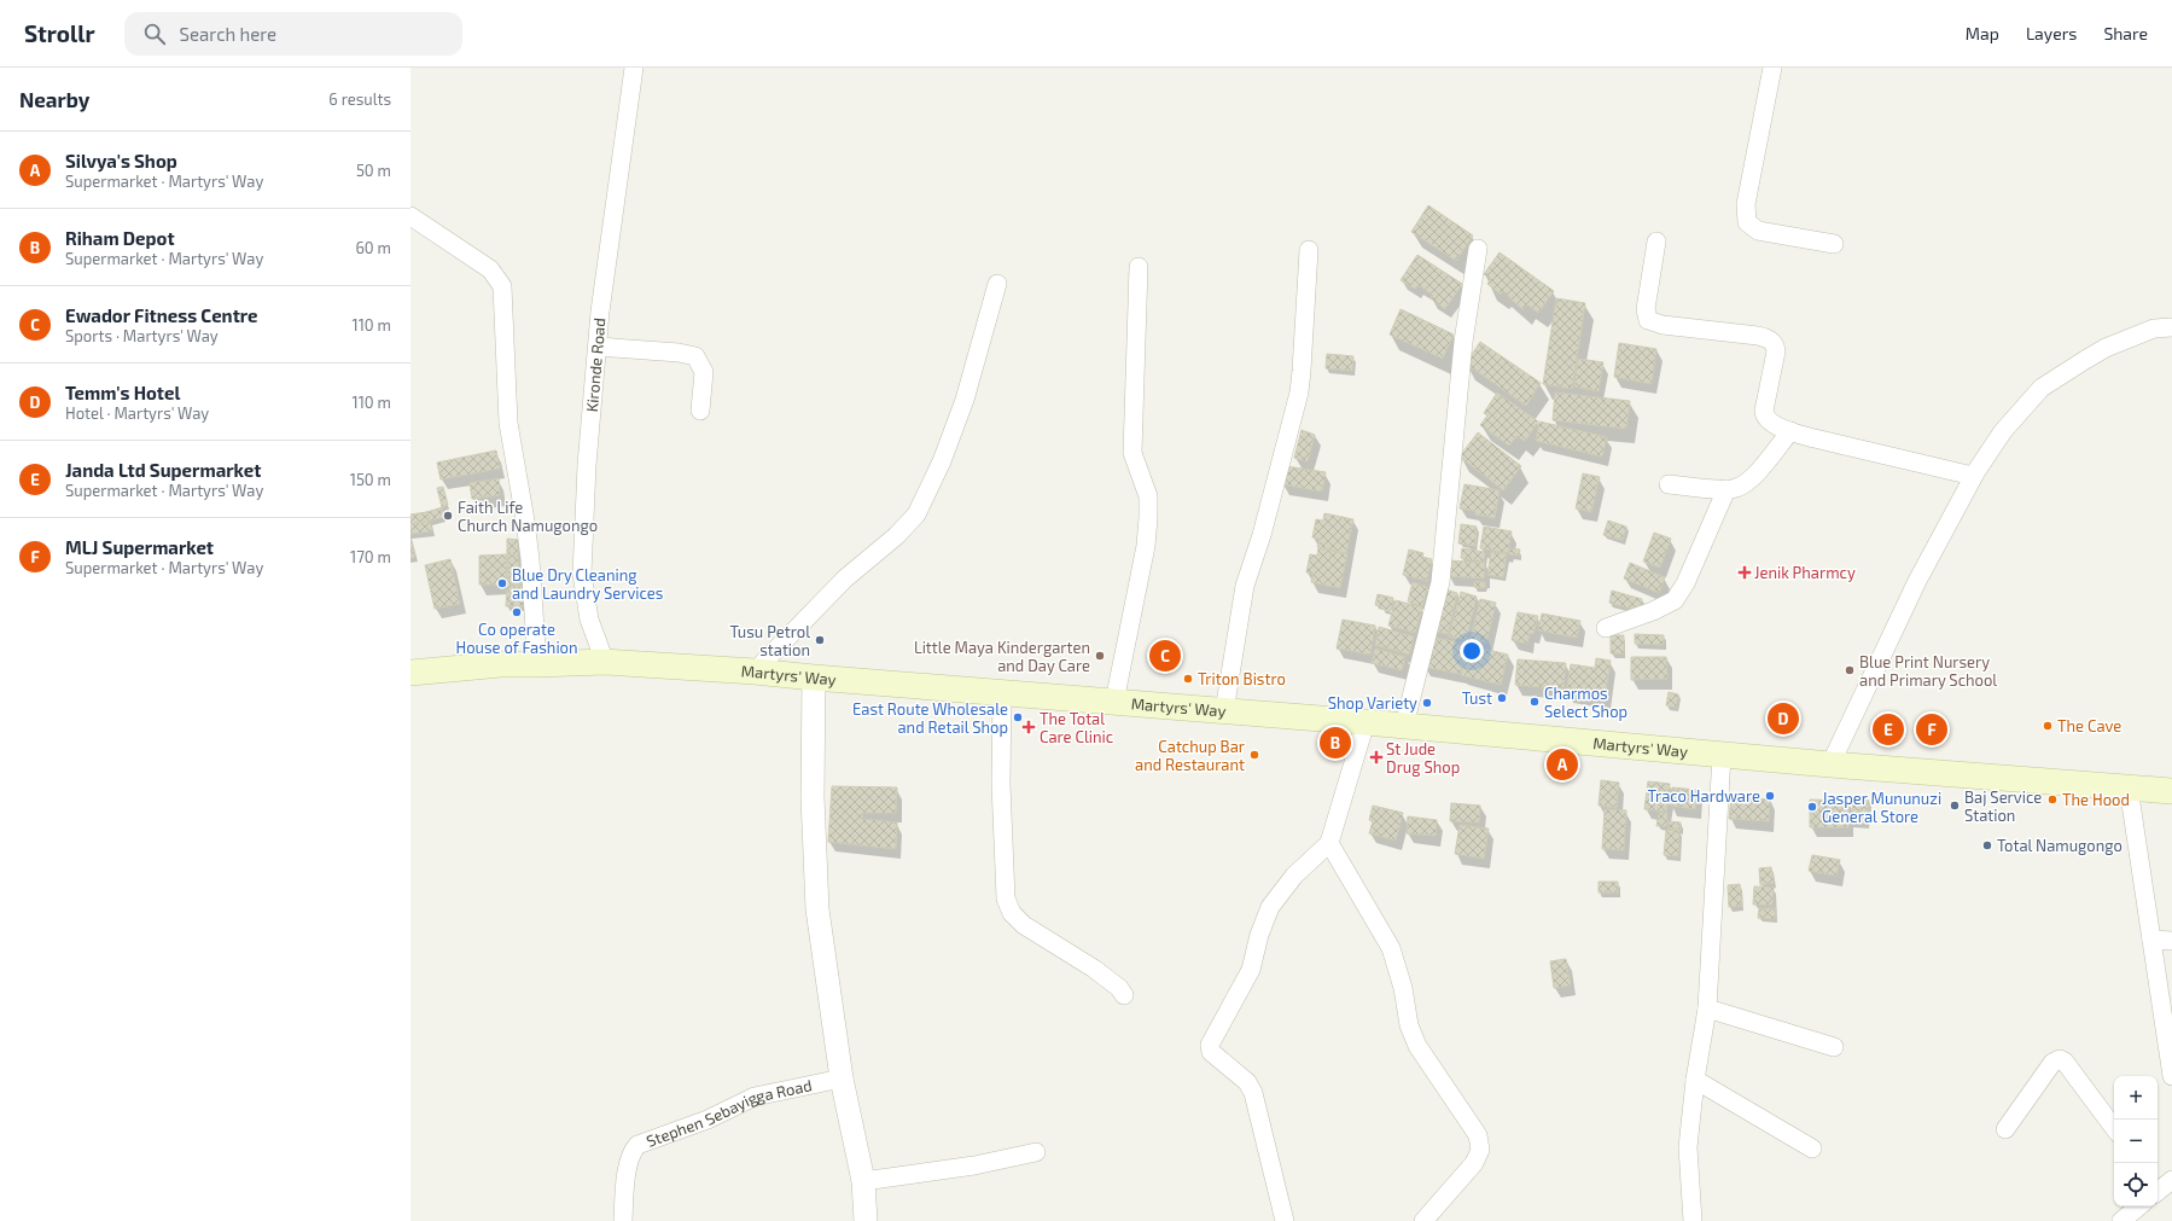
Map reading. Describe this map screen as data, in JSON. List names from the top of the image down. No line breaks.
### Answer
{"streets":{"main road":["Martyrs' Way"],"street":["Kironde Road","Stephen Sebayigga Road"]},"crossings":[["Kironde Road","Martyrs' Way"]],"places":{"other":["Faith Life Church Namugongo","Blue Dry Cleaning and Laundry Services","Co operate House of Fashion","Tusu Petrol station","Little Maya Kindergarten and Day Care","Blue Print Nursery and Primary School","Triton Bistro","Tust","Charmos Select Shop","Shop Variety","East Route Wholesale and Retail Shop","The Cave","Catchup Bar and Restaurant","Traco Hardware","The Hood","Baj Service Station","Jasper Mununuzi General Store","Total Namugongo"],"health":["Jenik Pharmcy","The Total Care Clinic","St Jude Drug Shop"]},"page":{"header":"Strollr","search":"Search here","nav":["Map","Layers","Share"],"heading":["Nearby","6 results"],"list":[{"mark":"A","name":"Silvya's Shop","note":"Supermarket · Martyrs' Way","value":"50 m"},{"mark":"B","name":"Riham Depot","note":"Supermarket · Martyrs' Way","value":"60 m"},{"mark":"C","name":"Ewador Fitness Centre","note":"Sports · Martyrs' Way","value":"110 m"},{"mark":"D","name":"Temm's Hotel","note":"Hotel · Martyrs' Way","value":"110 m"},{"mark":"E","name":"Janda Ltd Supermarket","note":"Supermarket · Martyrs' Way","value":"150 m"},{"mark":"F","name":"MLJ Supermarket","note":"Supermarket · Martyrs' Way","value":"170 m"}],"pins":["C","D","E","F","B","A"],"map_buttons":["+","−"]}}
